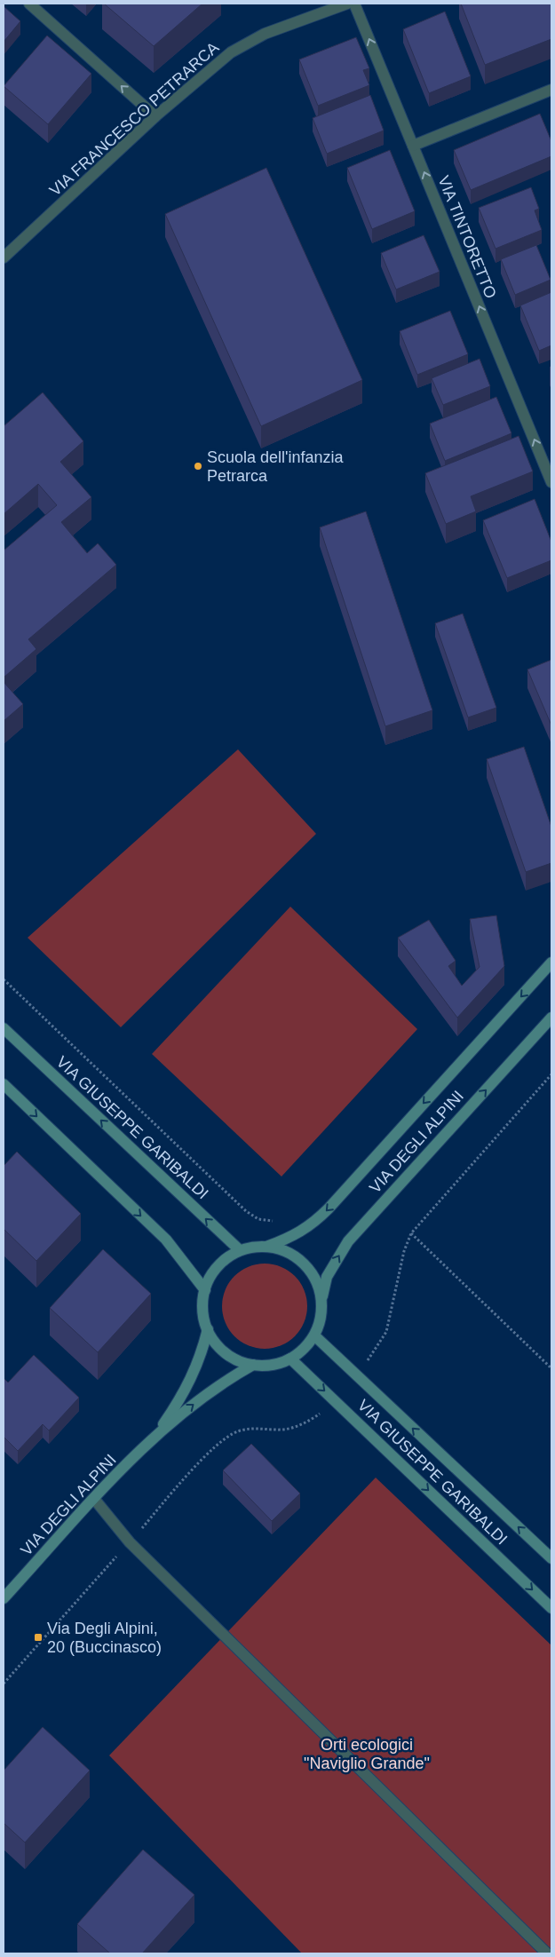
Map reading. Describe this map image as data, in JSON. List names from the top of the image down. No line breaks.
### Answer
{"streets":{"street":["VIA FRANCESCO PETRARCA","VIA TINTORETTO","VIA GIUSEPPE GARIBALDI","VIA DEGLI ALPINI"]},"crossings":[["VIA GIUSEPPE GARIBALDI","VIA DEGLI ALPINI"]],"one_way":["VIA TINTORETTO"],"parks":["Orti ecologici \"Naviglio Grande\""],"places":{"other":["Scuola dell'infanzia Petrarca"],"transit":["Via Degli Alpini, 20 (Buccinasco)"]}}
